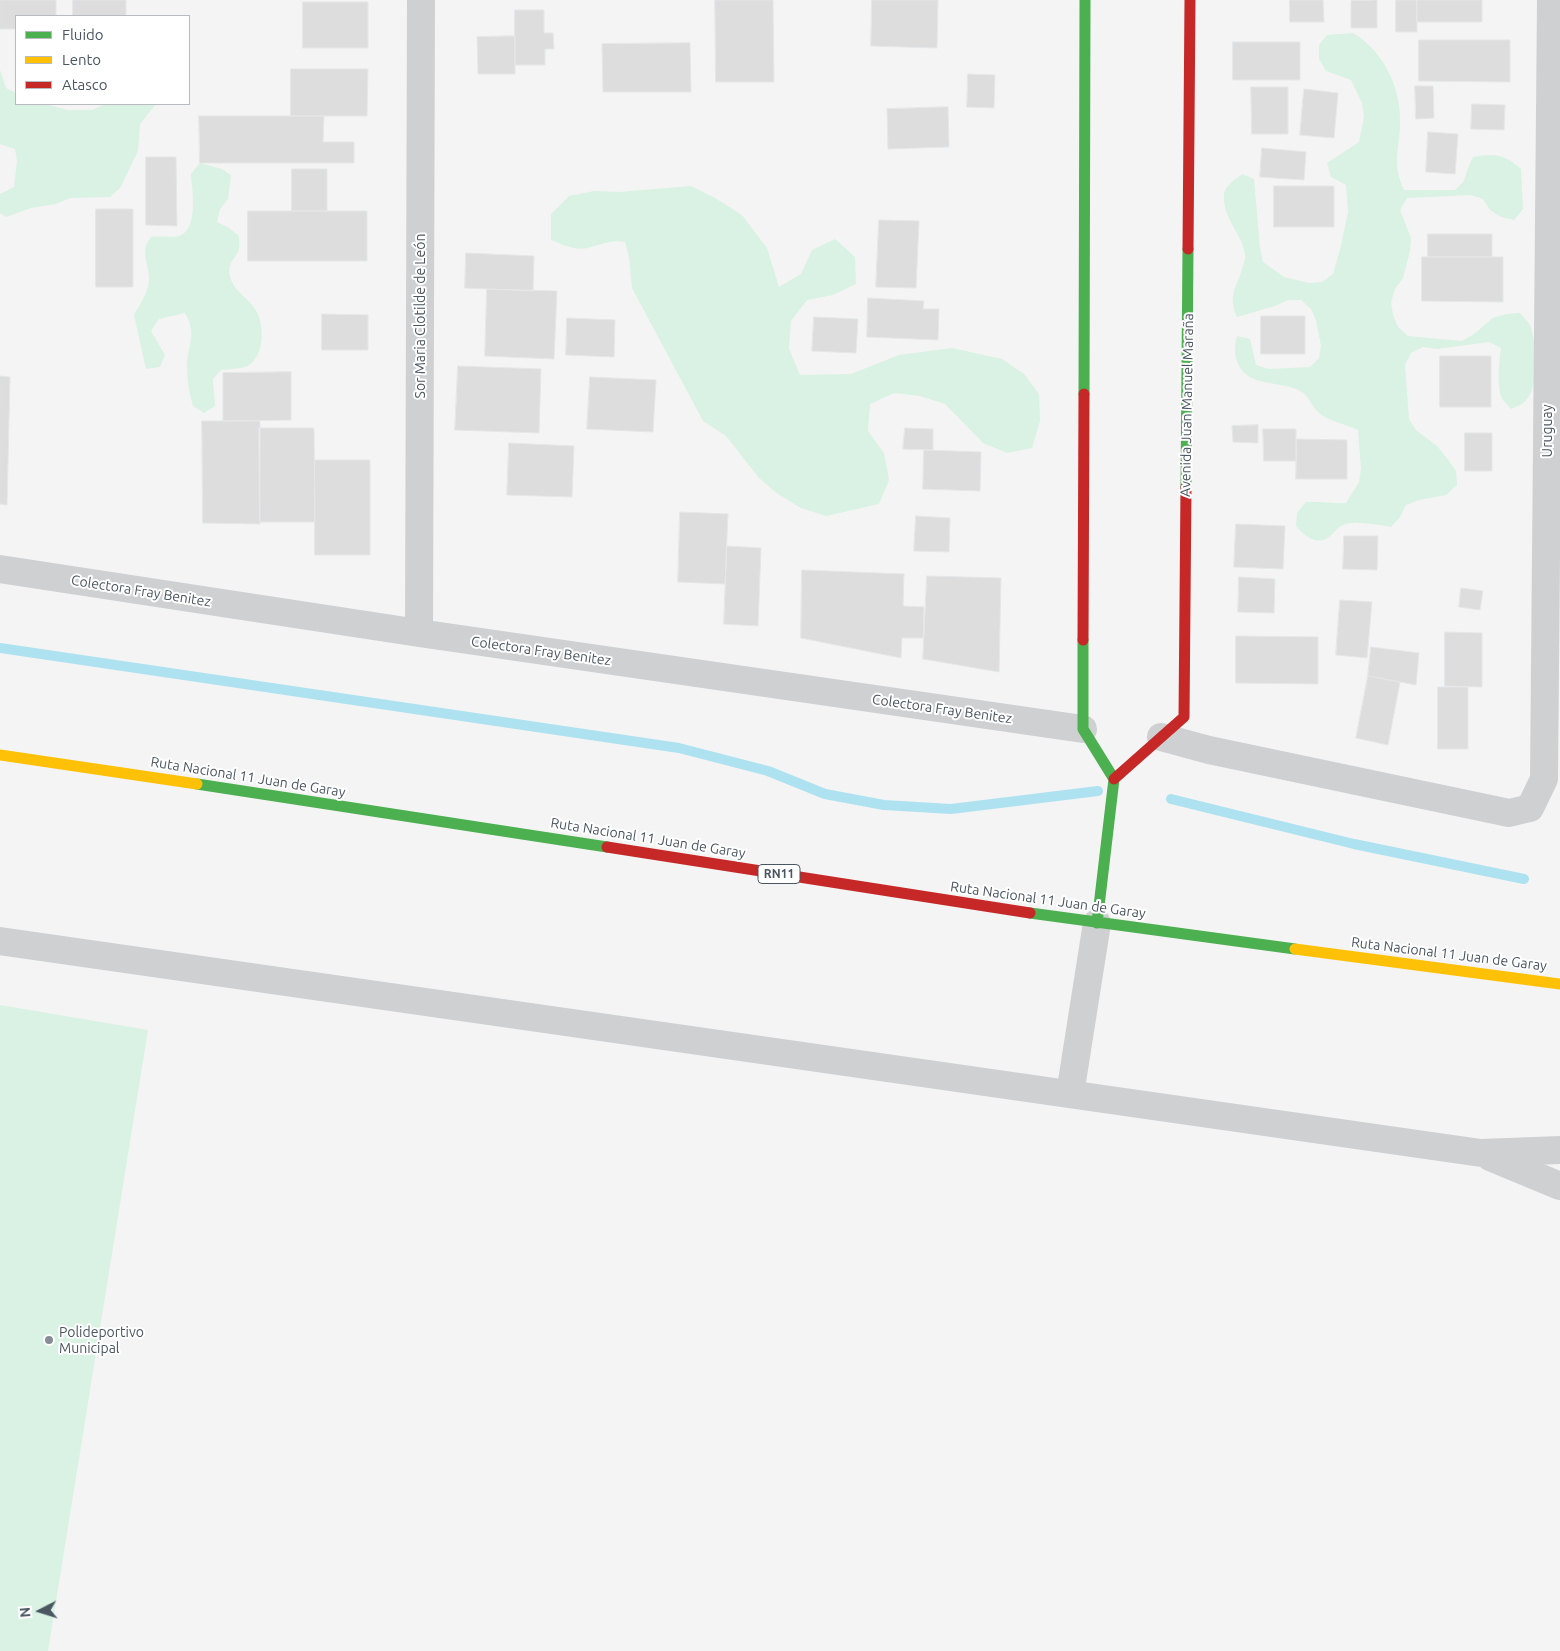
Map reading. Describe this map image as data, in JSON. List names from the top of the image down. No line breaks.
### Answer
{"streets":{"main road":["Avenida Juan Manuel Maraña","Ruta Nacional 11 Juan de Garay","RN11"],"street":["Sor Maria Clotilde de León","Uruguay","Colectora Fray Benitez"]},"crossings":[["Sor Maria Clotilde de León","Colectora Fray Benitez"],["Avenida Juan Manuel Maraña","Uruguay"]],"places":["Polideportivo Municipal"],"legend":["Fluido","Lento","Atasco"],"north":"left"}
